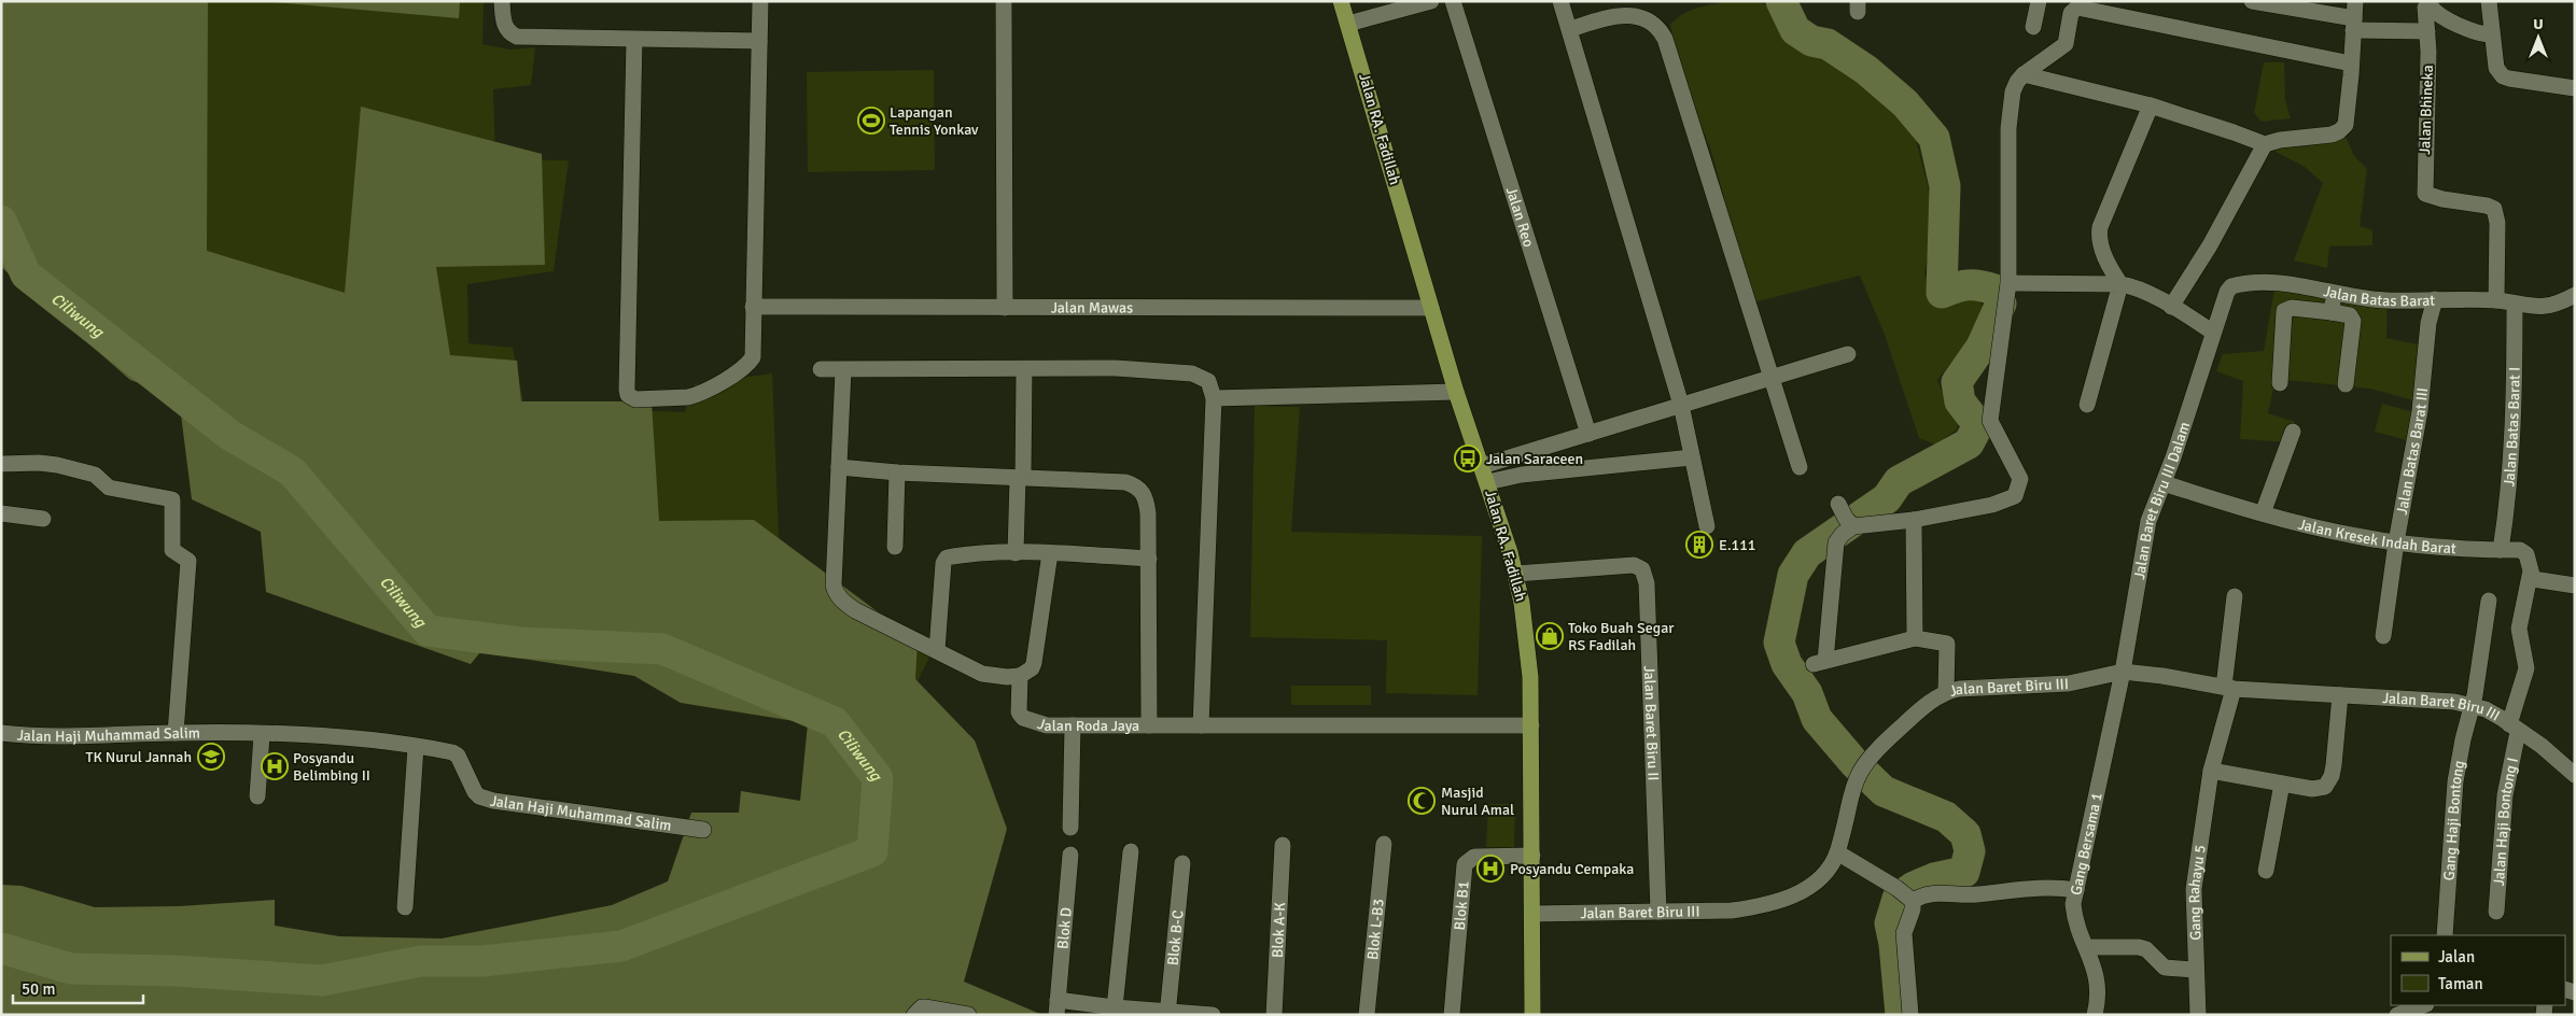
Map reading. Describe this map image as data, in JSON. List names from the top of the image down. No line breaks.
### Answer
{"streets":{"main road":["Jalan RA. Fadillah"],"street":["Jalan Bhineka","Jalan Reo","Jalan Batas Barat","Jalan Mawas","Jalan Batas Barat I","Jalan Batas Barat III","Jalan Baret Biru III Dalam","Jalan Kresek Indah Barat","Jalan Baret Biru III","Jalan Roda Jaya","Jalan Baret Biru II","Jalan Haji Muhammad Salim","Gang Haji Bontong","Jalan Haji Bontong I","Gang Bersama 1","Gang Rahayu 5","Blok B1","Blok D","Blok A-K","Blok L-B3","Blok B-C"]},"crossings":[["Jalan Bhineka","Jalan Batas Barat"],["Jalan RA. Fadillah","Jalan Mawas"],["Jalan RA. Fadillah","Jalan Baret Biru III"],["Jalan RA. Fadillah","Jalan Roda Jaya"],["Jalan RA. Fadillah","Jalan Baret Biru II"],["Jalan RA. Fadillah","Blok B1"],["Jalan Batas Barat","Jalan Batas Barat I"],["Jalan Batas Barat","Jalan Batas Barat III"],["Jalan Batas Barat","Jalan Baret Biru III Dalam"],["Jalan Batas Barat I","Jalan Kresek Indah Barat"],["Jalan Batas Barat III","Jalan Kresek Indah Barat"],["Jalan Baret Biru III Dalam","Jalan Kresek Indah Barat"],["Jalan Baret Biru III Dalam","Jalan Baret Biru III"],["Jalan Baret Biru III Dalam","Gang Bersama 1"],["Jalan Kresek Indah Barat","Jalan Haji Bontong I"],["Jalan Baret Biru III","Jalan Baret Biru II"],["Jalan Baret Biru III","Gang Haji Bontong"],["Jalan Baret Biru III","Jalan Haji Bontong I"],["Jalan Baret Biru III","Gang Bersama 1"],["Jalan Baret Biru III","Gang Rahayu 5"]],"water":["Ciliwung"],"places":{"sports":["Lapangan Tennis Yonkav"],"bus stop":["Jalan Saraceen"],"building":["E.111"],"shop":["Toko Buah Segar RS Fadilah"],"school or university":["TK Nurul Jannah"],"hospital":["Posyandu Belimbing II","Posyandu Cempaka"],"mosque":["Masjid Nurul Amal"]},"legend":["Jalan","Taman"],"scale_bar":"50 m","north":"top"}
